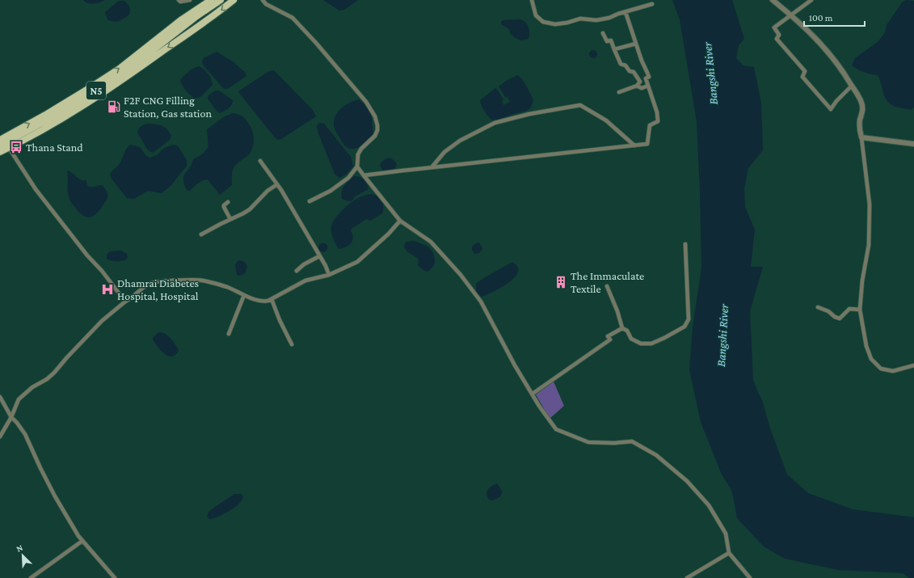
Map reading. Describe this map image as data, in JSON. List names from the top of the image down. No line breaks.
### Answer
{"streets":{"highway":["N5"]},"water":["Bangshi River"],"places":{"fuel station":["F2F CNG Filling Station, Gas station"],"bus stop":["Thana Stand"],"building":["The Immaculate Textile"],"hospital":["Dhamrai Diabetes Hospital, Hospital"]},"scale_bar":"100 m","north":"top left"}
